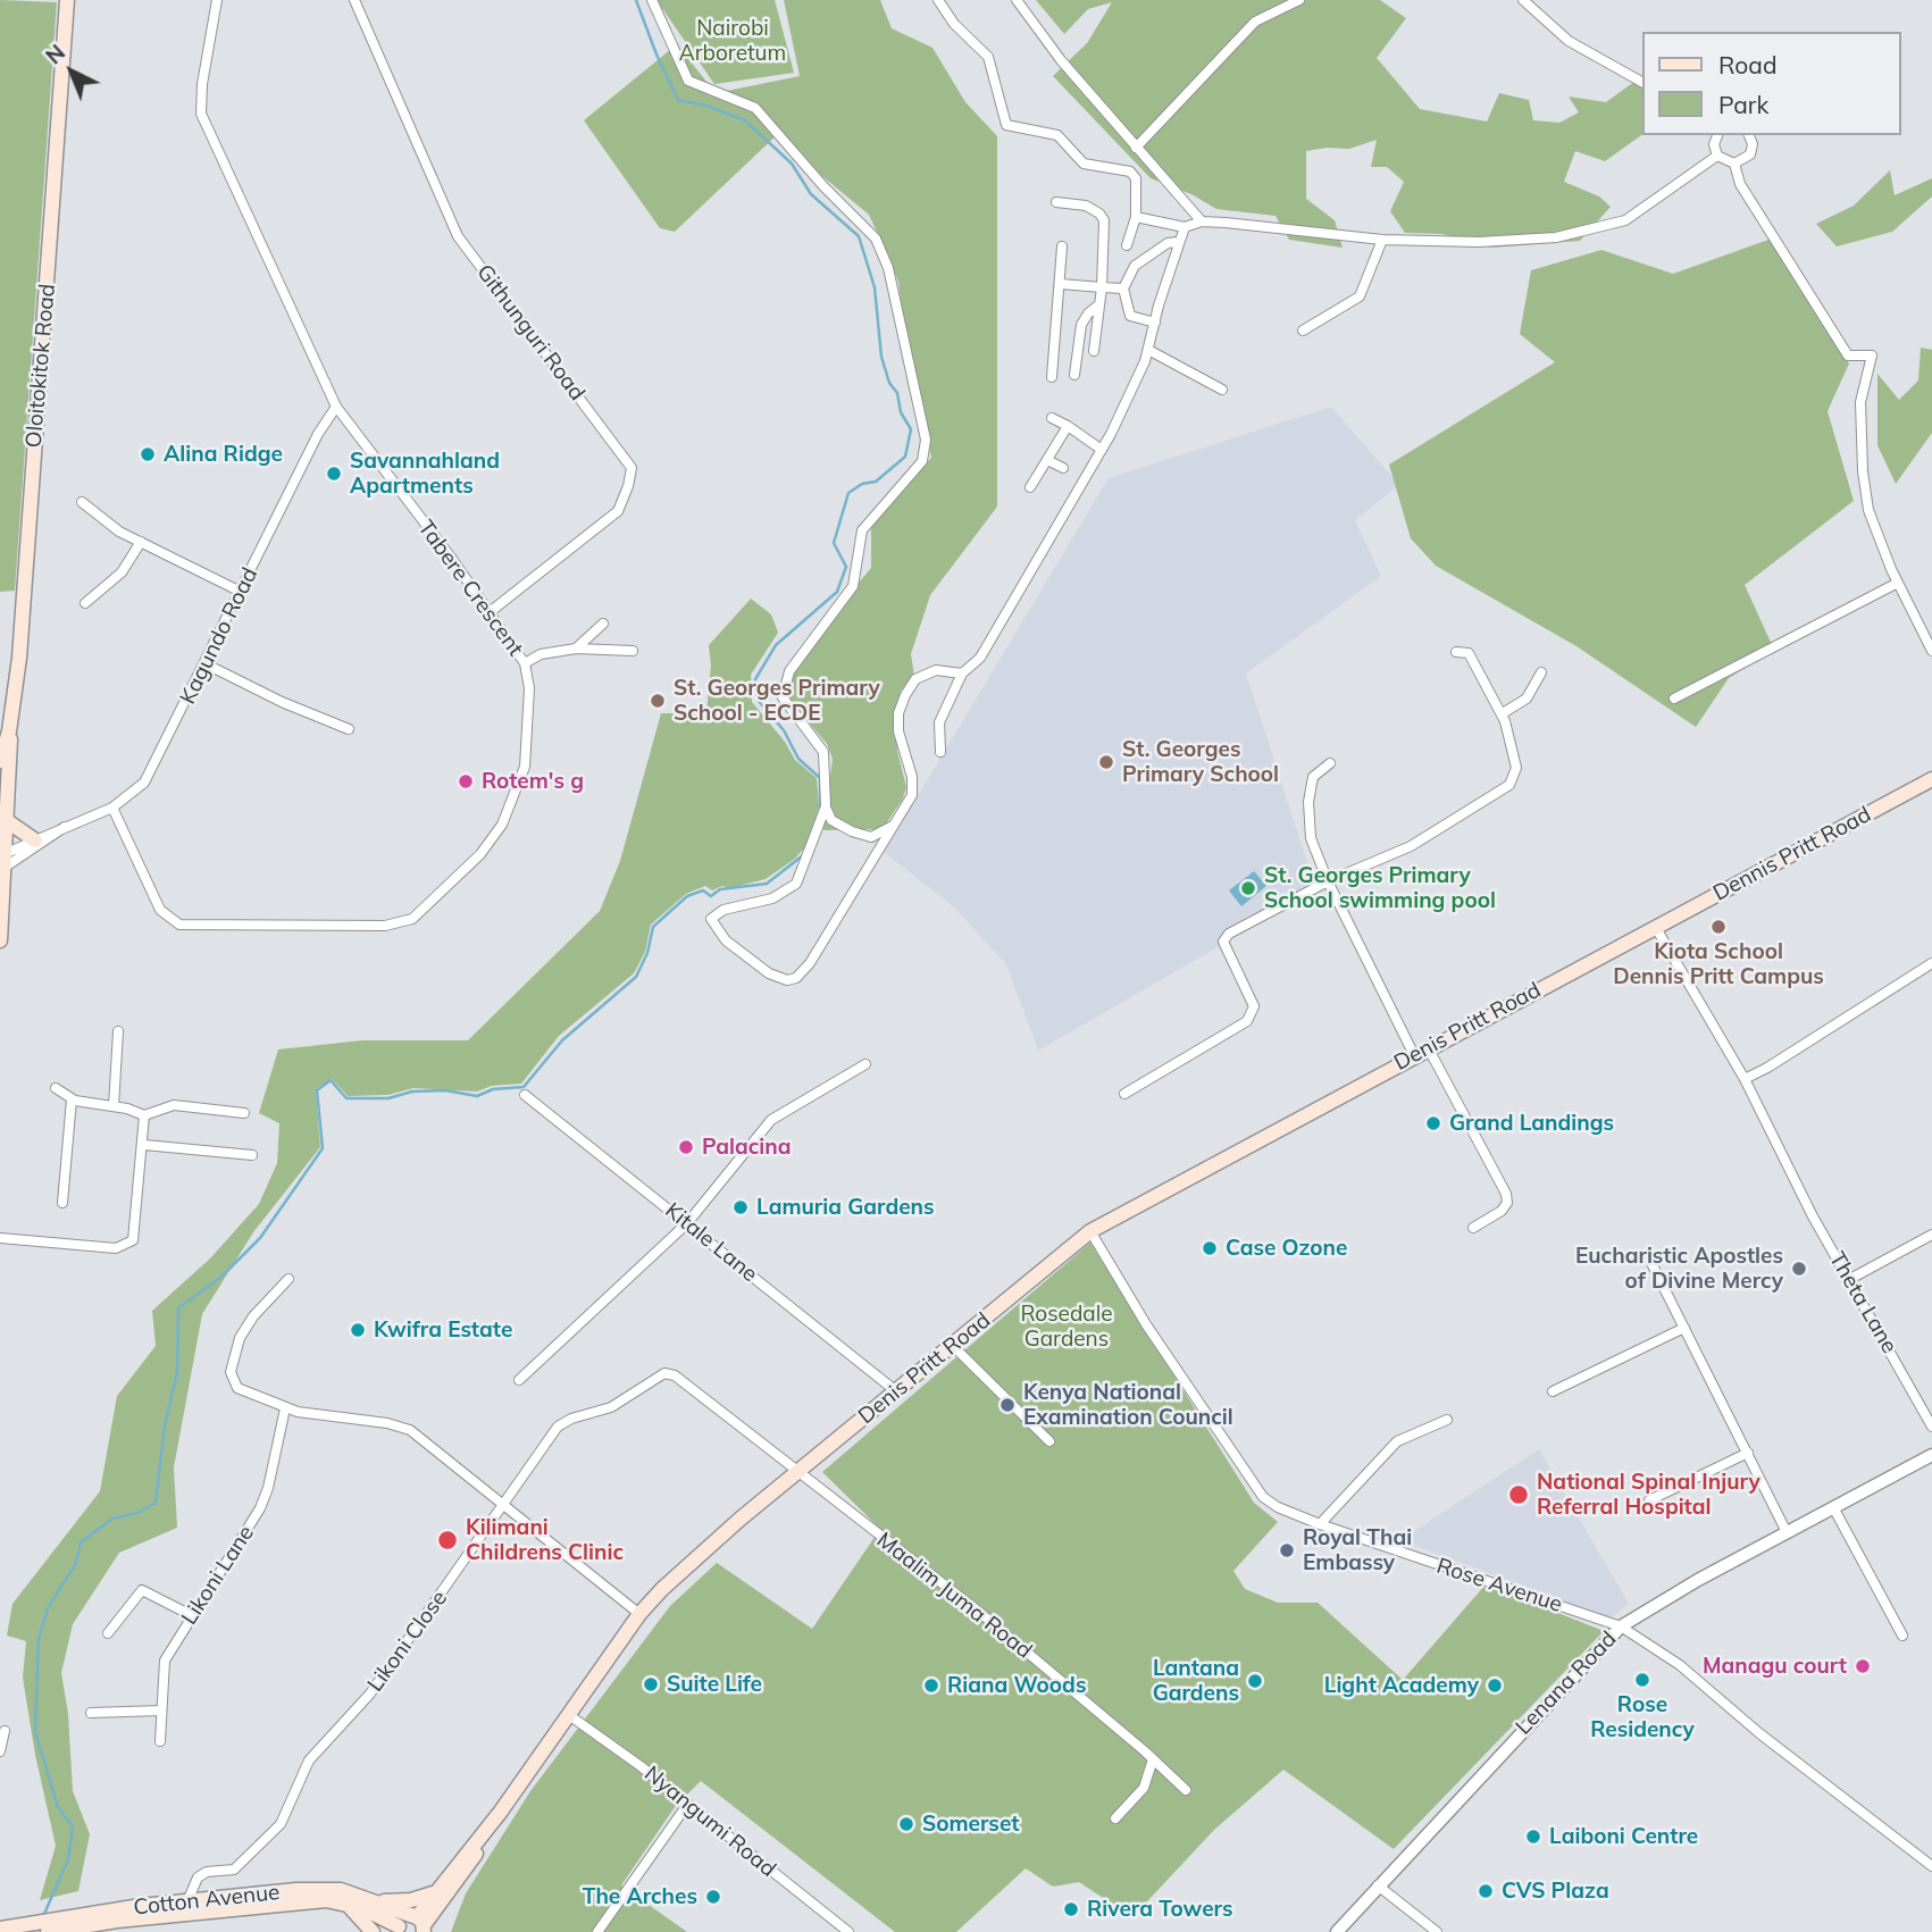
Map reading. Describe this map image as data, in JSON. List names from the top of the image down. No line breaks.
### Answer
{"streets":{"main road":["Oloitokitok Road","Dennis Pritt Road","Denis Pritt Road","Cotton Avenue"],"street":["Githunguri Road","Tabere Crescent","Kagundo Road","Kitale Lane","Theta Lane","Likoni Lane","Rose Avenue","Maalim Juma Road","Likoni Close","Lenana Road","Nyangumi Road"]},"crossings":[["Githunguri Road","Tabere Crescent"],["Oloitokitok Road","Kagundo Road"],["Tabere Crescent","Kagundo Road"],["Dennis Pritt Road","Denis Pritt Road"],["Denis Pritt Road","Kitale Lane"],["Denis Pritt Road","Rose Avenue"],["Denis Pritt Road","Maalim Juma Road"],["Denis Pritt Road","Nyangumi Road"],["Denis Pritt Road","Cotton Avenue"],["Rose Avenue","Lenana Road"],["Maalim Juma Road","Likoni Close"],["Likoni Close","Cotton Avenue"]],"parks":["Nairobi Arboretum","Rosedale Gardens"],"places":["Alina Ridge","Savannahland Apartments","St. Georges Primary School - ECDE","St. Georges Primary School","Rotem's g","St. Georges Primary School swimming pool","Kiota School Dennis Pritt Campus","Grand Landings","Palacina","Lamuria Gardens","Case Ozone","Eucharistic Apostles of Divine Mercy","Kwifra Estate","Kenya National Examination Council","National Spinal Injury Referral Hospital","Kilimani Childrens Clinic","Royal Thai Embassy","Managu court","Rose Residency","Lantana Gardens","Suite Life","Riana Woods","Light Academy","Somerset","Laiboni Centre","CVS Plaza","The Arches","Rivera Towers"],"legend":["Road","Park"],"north":"top left"}
